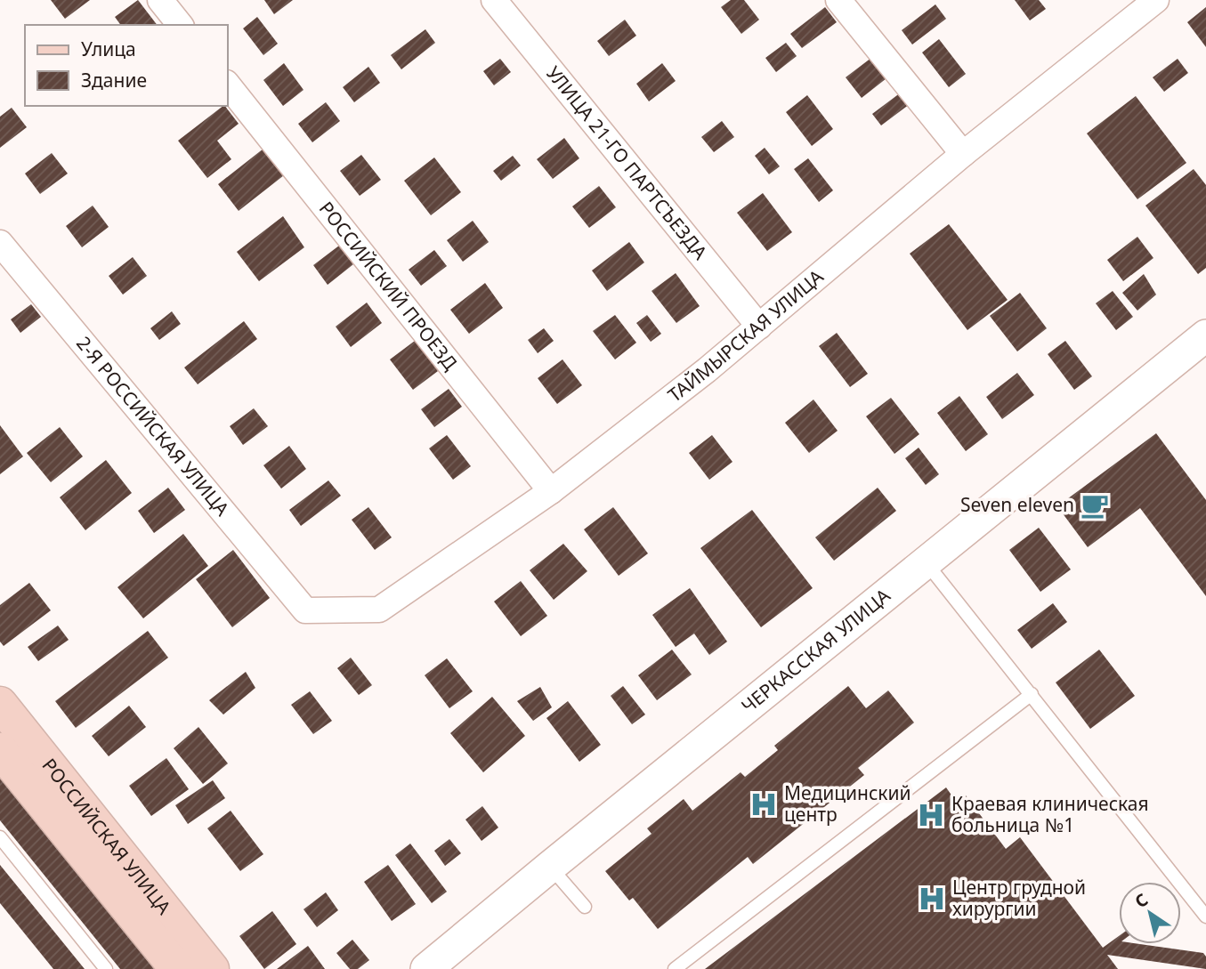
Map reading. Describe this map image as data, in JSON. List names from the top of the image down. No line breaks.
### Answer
{"streets":{"main road":["РОССИЙСКАЯ УЛИЦА"],"street":["УЛИЦА 21-ГО ПАРТСЪЕЗДА","РОССИЙСКИЙ ПРОЕЗД","ТАЙМЫРСКАЯ УЛИЦА","2-Я РОССИЙСКАЯ УЛИЦА","ЧЕРКАССКАЯ УЛИЦА"]},"crossings":[["УЛИЦА 21-ГО ПАРТСЪЕЗДА","ТАЙМЫРСКАЯ УЛИЦА"],["РОССИЙСКИЙ ПРОЕЗД","ТАЙМЫРСКАЯ УЛИЦА"],["ТАЙМЫРСКАЯ УЛИЦА","2-Я РОССИЙСКАЯ УЛИЦА"]],"places":{"cafe":["Seven eleven"],"hospital":["Медицинский центр","Краевая клиническая больница №1","Центр грудной хирургии"]},"legend":["Улица","Здание"],"north":"top left"}
